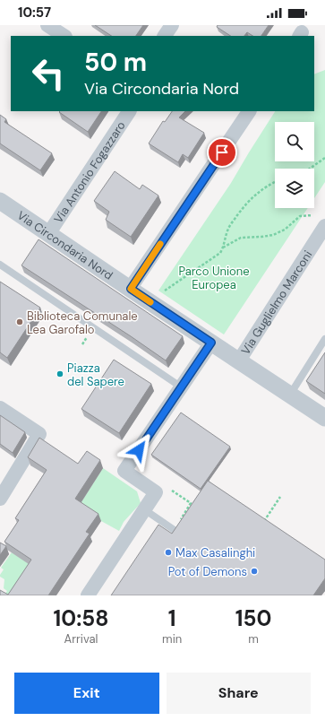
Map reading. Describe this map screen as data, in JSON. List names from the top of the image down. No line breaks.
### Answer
{"streets":{"street":["Via Antonio Fogazzaro","Via Circondaria Nord","Via Guglielmo Marconi"]},"crossings":[["Via Antonio Fogazzaro","Via Circondaria Nord"],["Via Circondaria Nord","Via Guglielmo Marconi"]],"parks":["Parco Unione Europea"],"places":["Biblioteca Comunale Lea Garofalo","Piazza del Sapere","Max Casalinghi","Pot of Demons"],"page":{"status":"10:57","turn":["50 m","Via Circondaria Nord"],"eta":["10:58","Arrival","1","min","150","m"],"buttons":["Exit","Share"]}}
